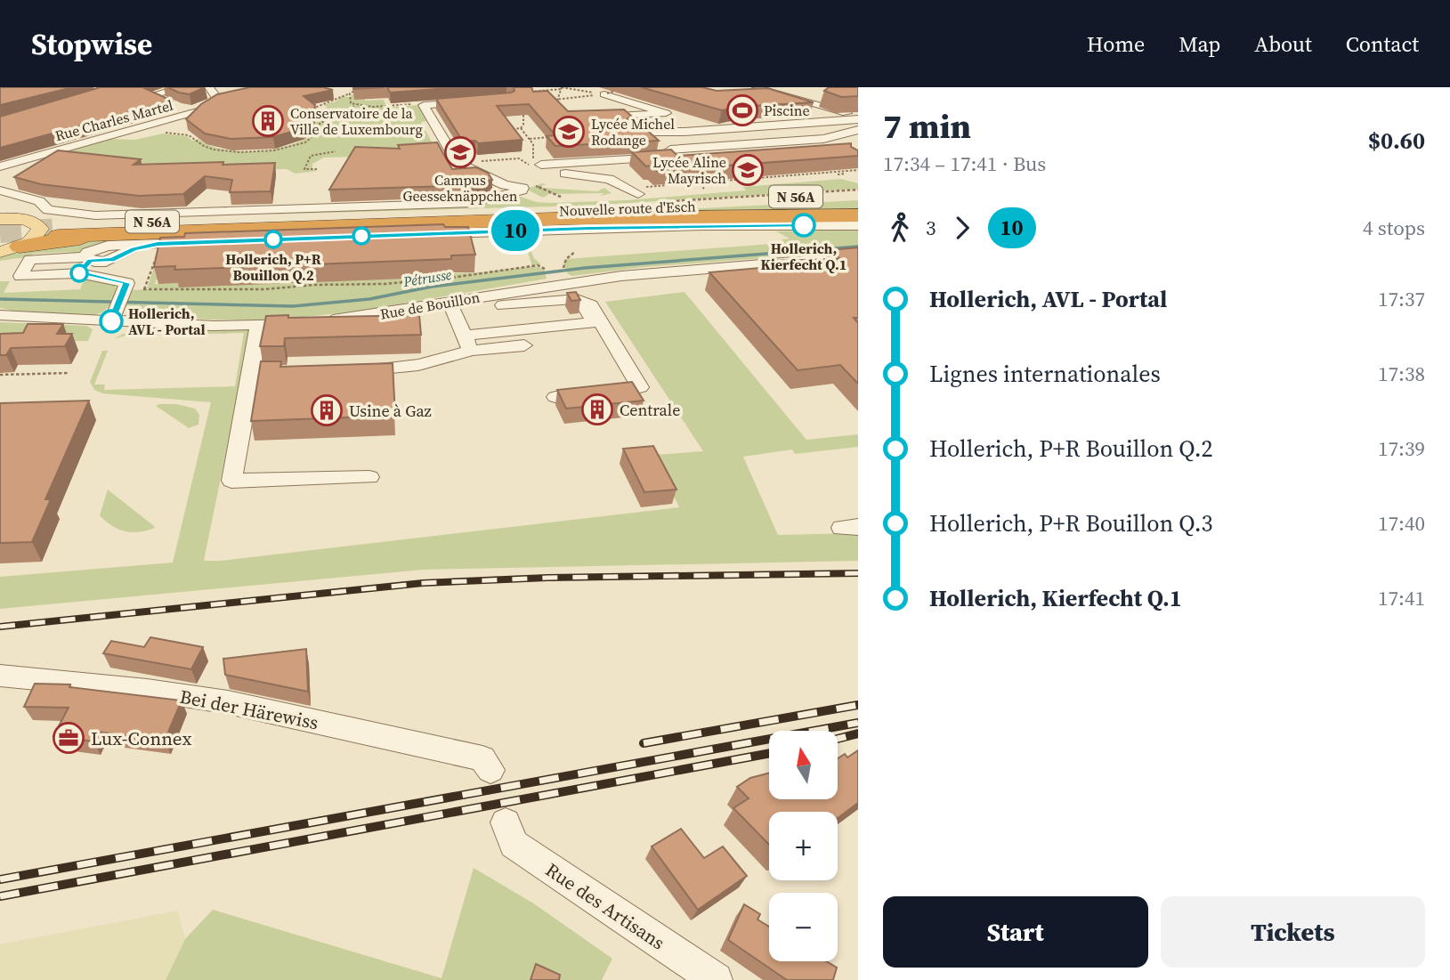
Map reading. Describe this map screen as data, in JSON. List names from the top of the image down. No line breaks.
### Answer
{"streets":{"highway":["N 56A","Nouvelle route d'Esch"],"street":["Rue Charles Martel","Rue de Bouillon","Bei der Härewiss","Rue des Artisans"]},"crossings":[["N 56A","Nouvelle route d'Esch"]],"water":["Pétrusse"],"places":{"sports":["Piscine"],"building":["Conservatoire de la Ville de Luxembourg","Centrale","Usine à Gaz"],"school or university":["Lycée Michel Rodange","Campus Geesseknäppchen","Lycée Aline Mayrisch"],"other":["Hollerich, Kierfecht Q.1","Hollerich, P+R Bouillon Q.2","Hollerich, AVL - Portal"],"office":["Lux-Connex"]},"lines":["bus line 10"],"north":"top","page":{"header":"Stopwise","nav":["Home","Map","About","Contact"],"on_map":"10","heading":["7 min","17:34 – 17:41 · Bus","$0.60"],"legs":["3","10","4 stops"],"list":[{"name":"Hollerich, AVL - Portal","value":"17:37"},{"name":"Lignes internationales","value":"17:38"},{"name":"Hollerich, P+R Bouillon Q.2","value":"17:39"},{"name":"Hollerich, P+R Bouillon Q.3","value":"17:40"},{"name":"Hollerich, Kierfecht Q.1","value":"17:41"}],"map_buttons":["+","−"],"buttons":["Start","Tickets"]}}
